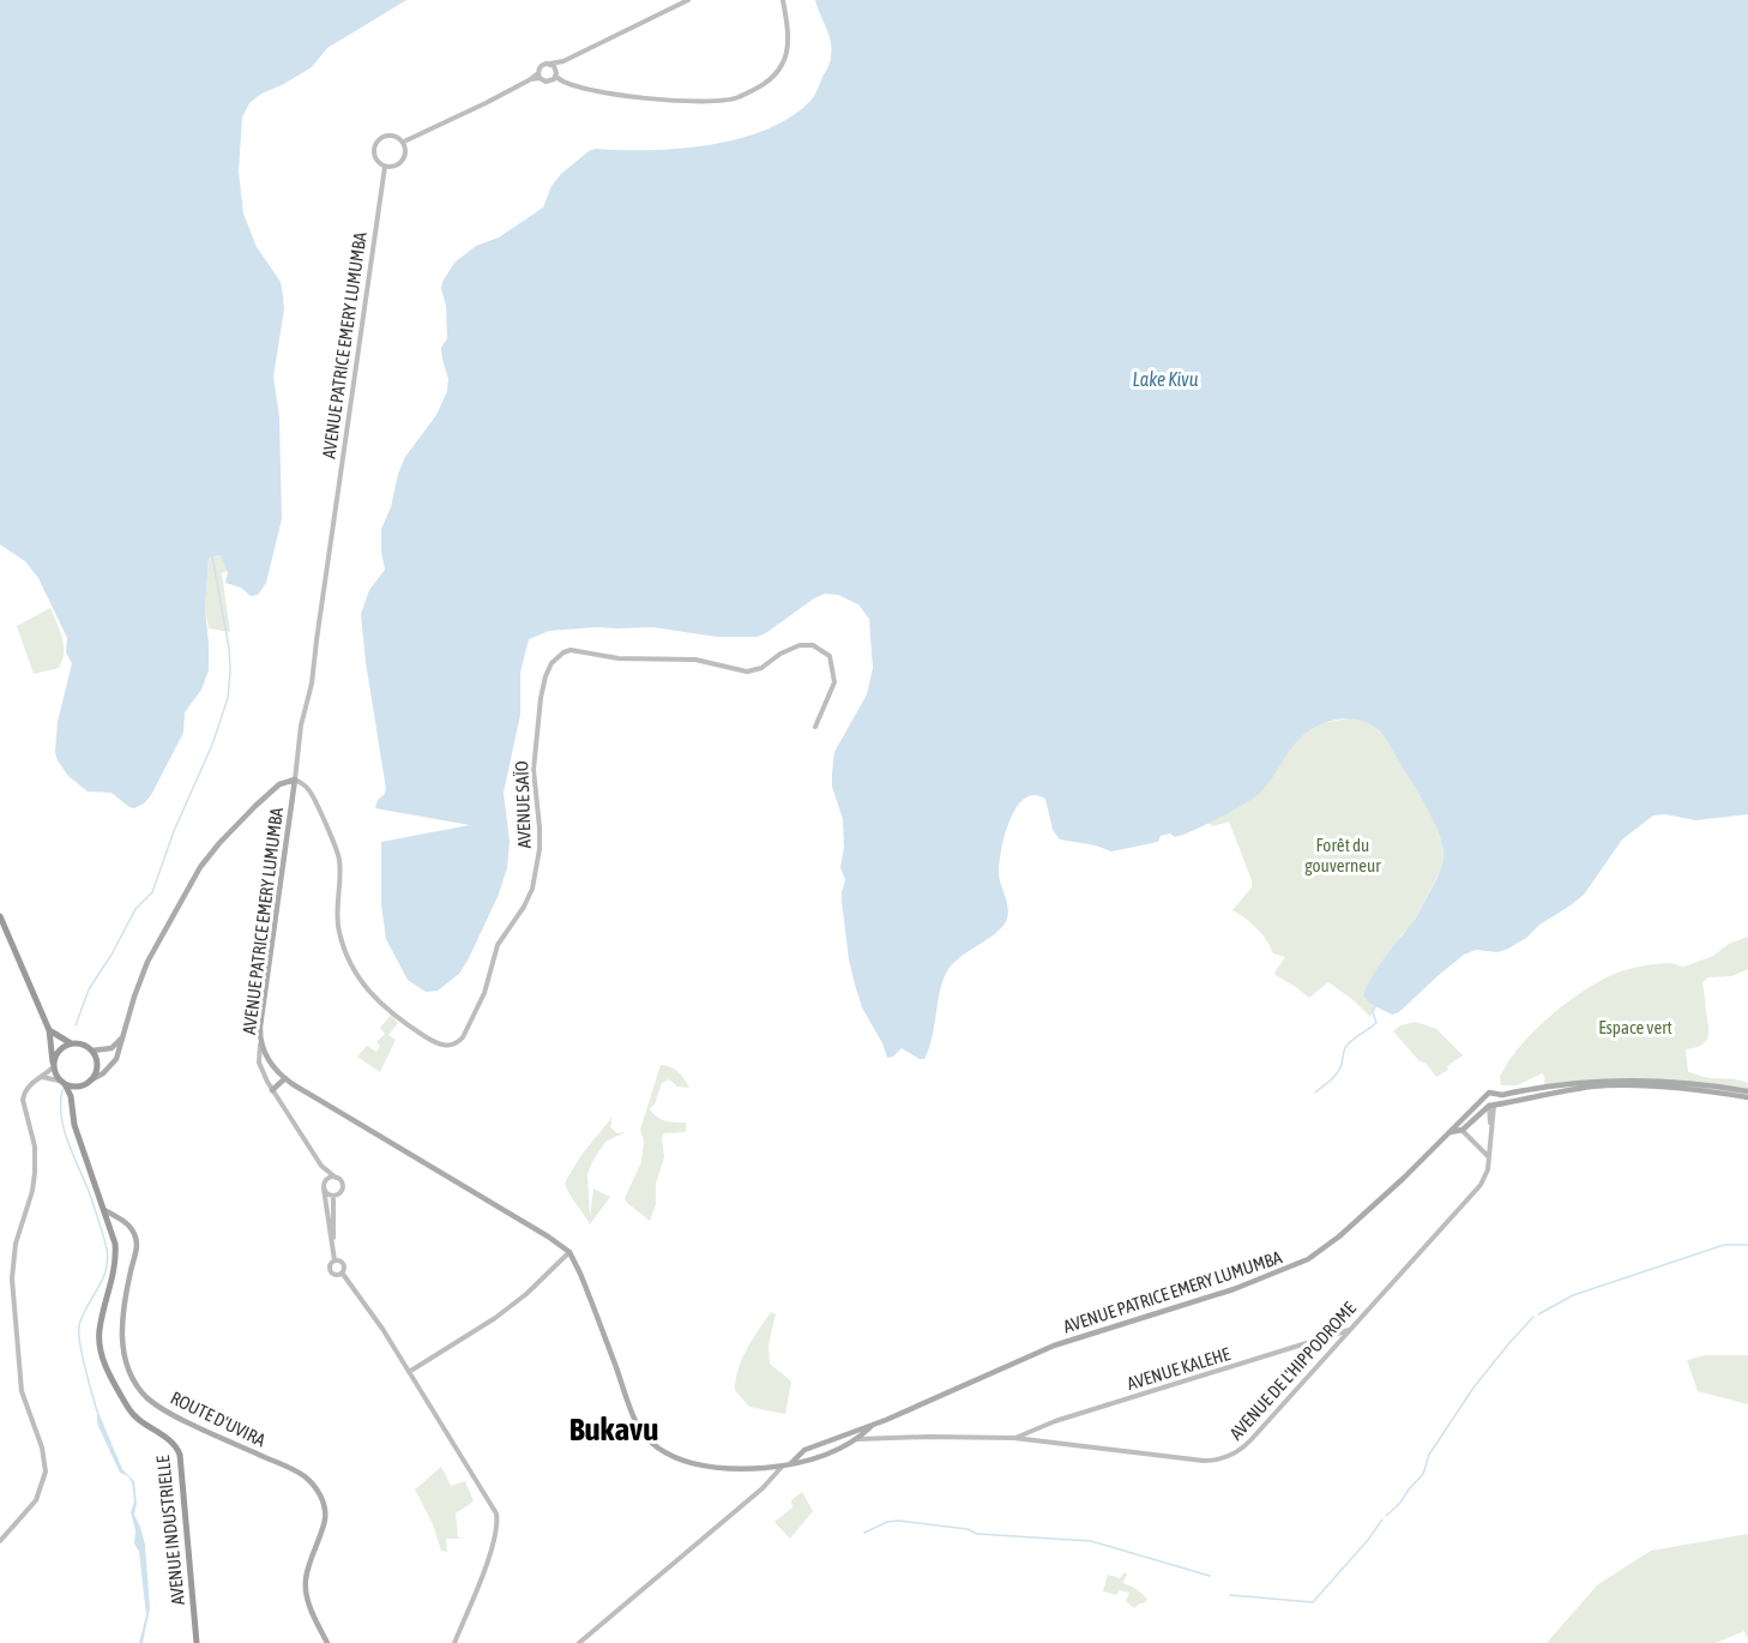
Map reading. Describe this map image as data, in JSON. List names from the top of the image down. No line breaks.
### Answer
{"streets":{"highway":["AVENUE INDUSTRIELLE"],"main road":["AVENUE PATRICE EMERY LUMUMBA","ROUTE D'UVIRA"],"street":["AVENUE SAÏO","AVENUE KALEHE","AVENUE DE L'HIPPODROME"]},"crossings":[["AVENUE PATRICE EMERY LUMUMBA","AVENUE SAÏO"],["AVENUE PATRICE EMERY LUMUMBA","AVENUE DE L'HIPPODROME"],["AVENUE KALEHE","AVENUE DE L'HIPPODROME"],["ROUTE D'UVIRA","AVENUE INDUSTRIELLE"]],"districts":["Bukavu"],"water":["Lake Kivu"],"parks":["Forêt du gouverneur","Espace vert"]}
